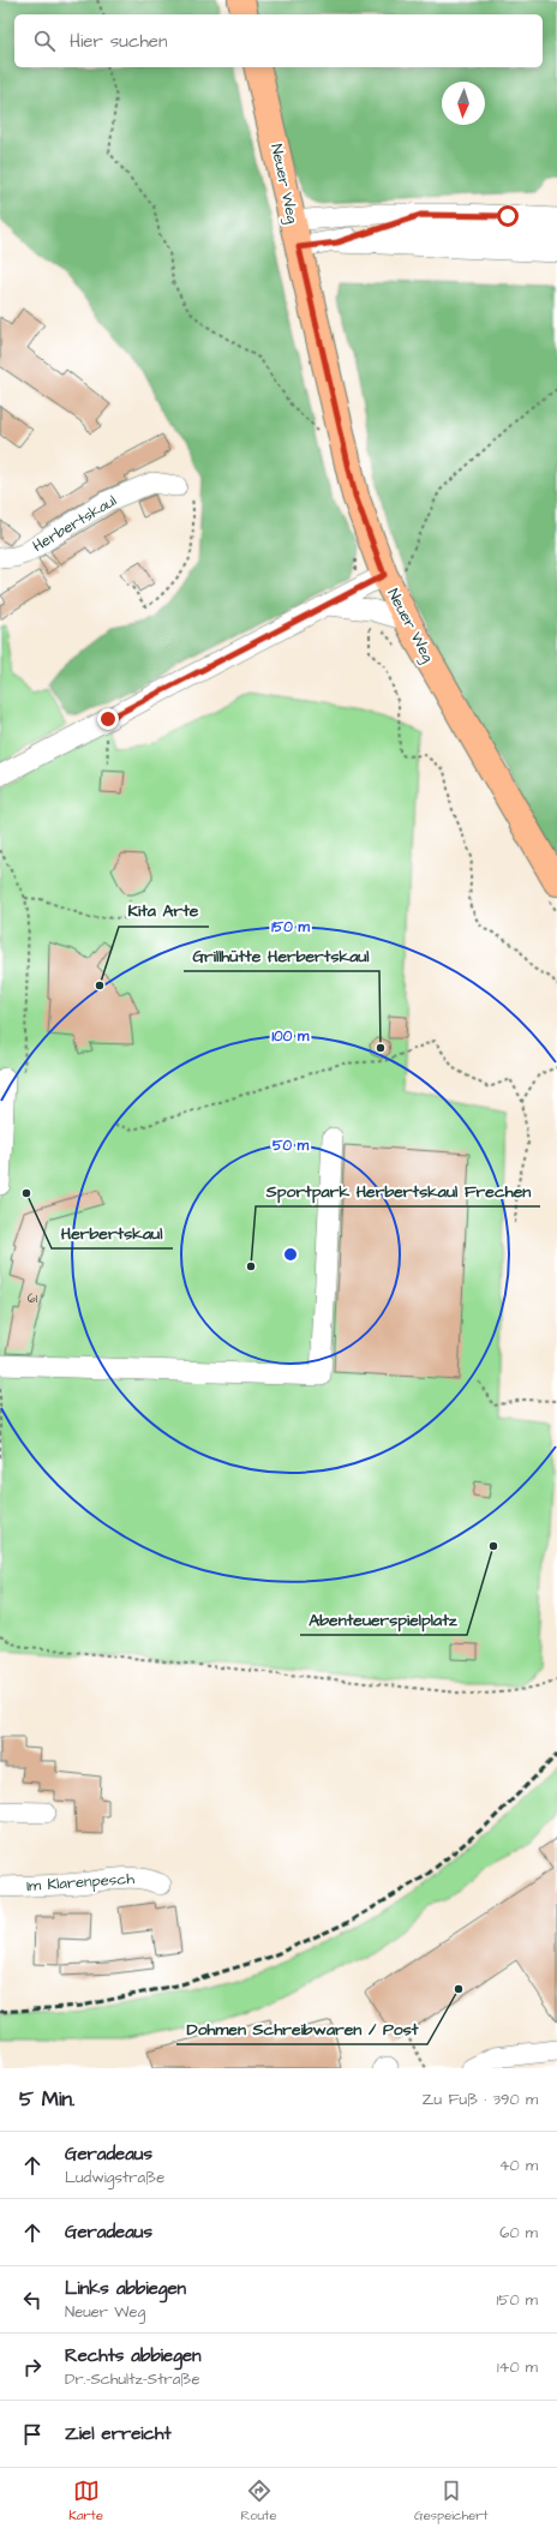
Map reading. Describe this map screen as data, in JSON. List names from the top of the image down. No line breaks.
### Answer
{"streets":{"main road":["Neuer Weg"],"street":["Herbertskaul","Im Klarenpesch"]},"places":["Kita Arte","Grillhütte Herbertskaul","Herbertskaul","Sportpark Herbertskaul Frechen","Abenteuerspielplatz","Dohmen Schreibwaren / Post"],"house_numbers":["61"],"north":"bottom","page":{"search":"Hier suchen","heading":["5 Min.","Zu Fuß · 390 m"],"list":[["Geradeaus","Ludwigstraße","40 m"],["Geradeaus","60 m"],["Links abbiegen","Neuer Weg","150 m"],["Rechts abbiegen","Dr.-Schultz-Straße","140 m"],"Ziel erreicht"],"nav":["Karte","Route","Gespeichert"]},"rings":["150 m","100 m","50 m"]}
